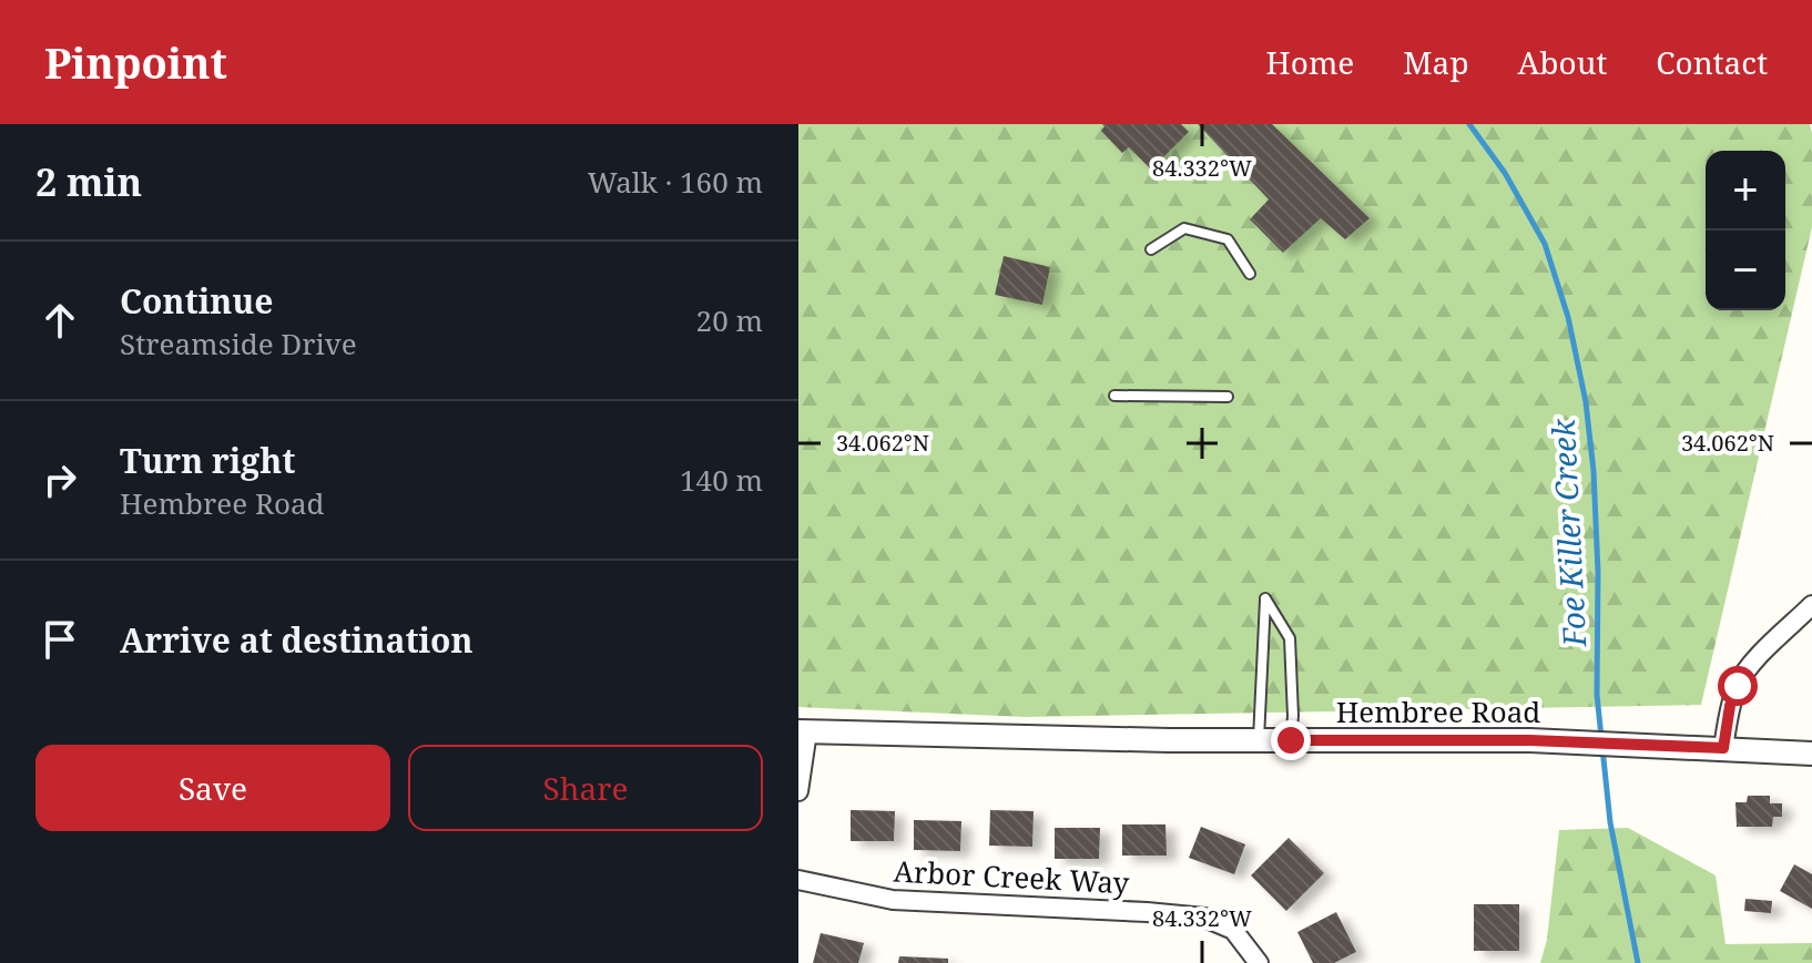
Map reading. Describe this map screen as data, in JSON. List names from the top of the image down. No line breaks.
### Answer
{"streets":{"street":["Hembree Road","Arbor Creek Way"]},"water":["Foe Killer Creek"],"page":{"header":"Pinpoint","nav":["Home","Map","About","Contact"],"heading":["2 min","Walk · 160 m"],"map_buttons":["+","−"],"list":[["Continue","Streamside Drive","20 m"],["Turn right","Hembree Road","140 m"],"Arrive at destination"],"buttons":["Save","Share"]},"coordinates":["84.332°W","34.062°N"]}
